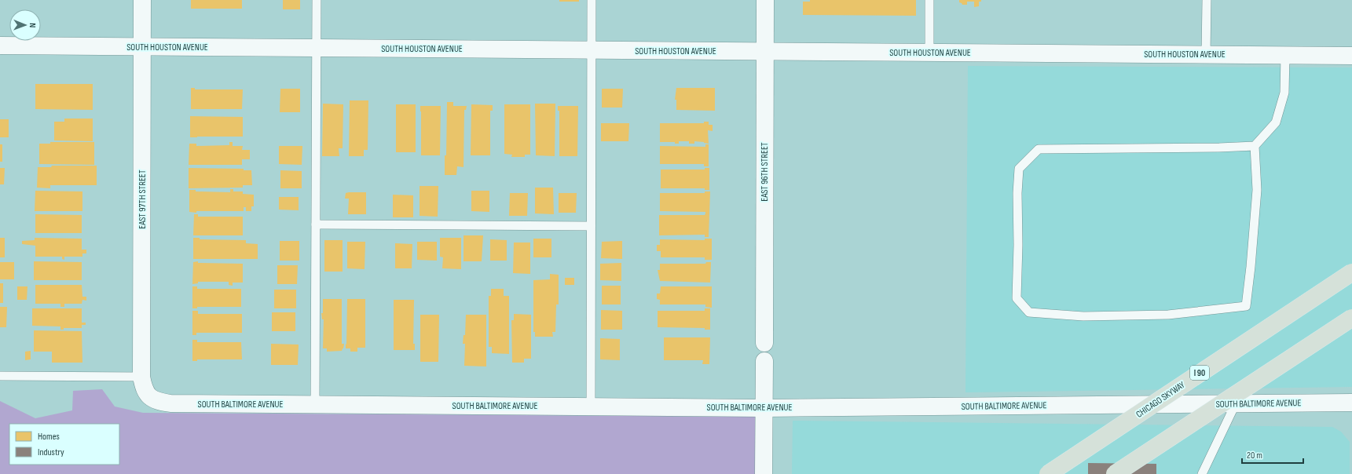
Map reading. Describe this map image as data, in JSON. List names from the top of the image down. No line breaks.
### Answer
{"streets":{"highway":["I 90","CHICAGO SKYWAY"],"street":["SOUTH HOUSTON AVENUE","EAST 96TH STREET","EAST 97TH STREET","SOUTH BALTIMORE AVENUE"]},"crossings":[["SOUTH HOUSTON AVENUE","EAST 96TH STREET"],["SOUTH HOUSTON AVENUE","EAST 97TH STREET"],["EAST 97TH STREET","SOUTH BALTIMORE AVENUE"]],"legend":["Homes","Industry"],"scale_bar":"20 m","north":"right"}
